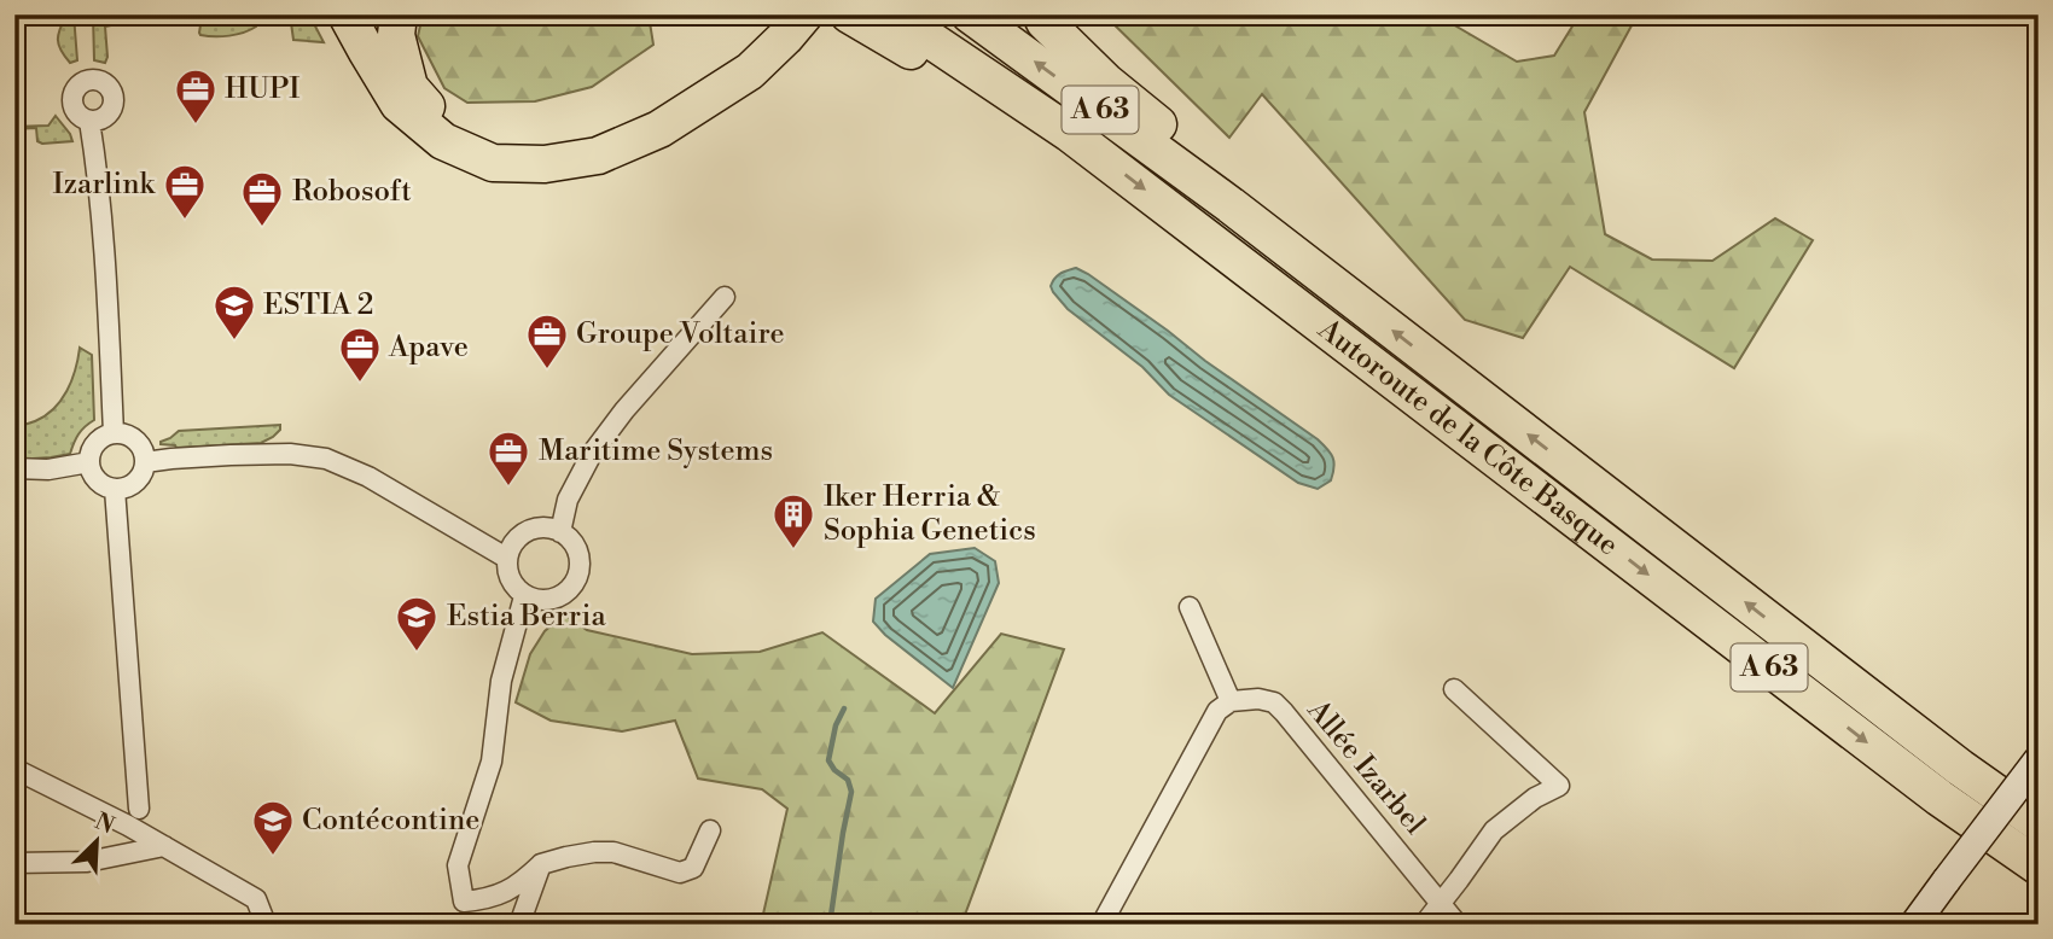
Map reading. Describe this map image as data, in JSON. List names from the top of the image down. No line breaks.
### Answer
{"streets":{"highway":["A 63","Autoroute de la Côte Basque"],"street":["Allée Izarbel"]},"places":{"office":["HUPI","Izarlink","Robosoft","Groupe Voltaire","Apave","Maritime Systems"],"school or university":["ESTIA 2","Estia Berria","Contécontine"],"building":["Iker Herria & Sophia Genetics"]},"north":"top right"}
